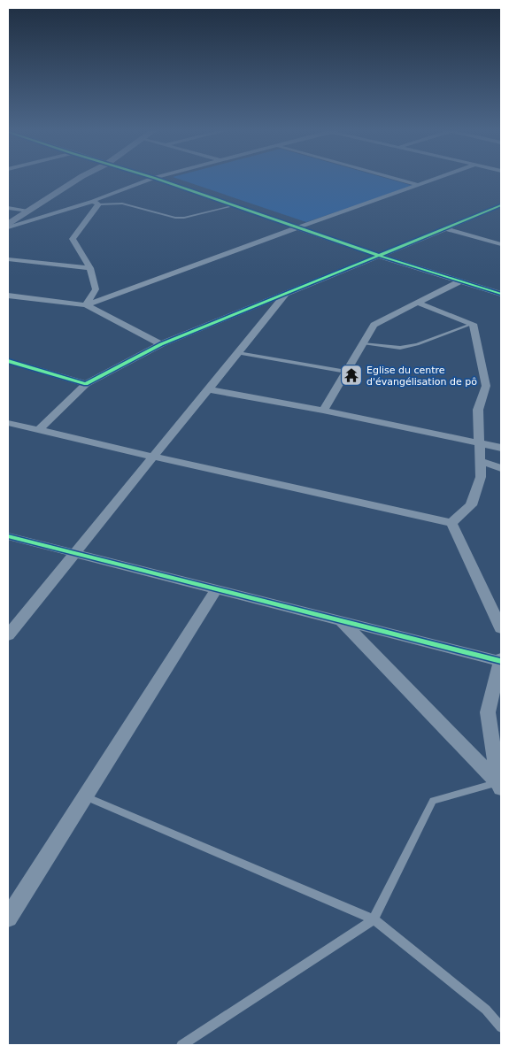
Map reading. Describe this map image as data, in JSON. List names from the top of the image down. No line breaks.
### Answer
{"places":{"temple":["Eglise du centre d'évangélisation de pô"]}}
